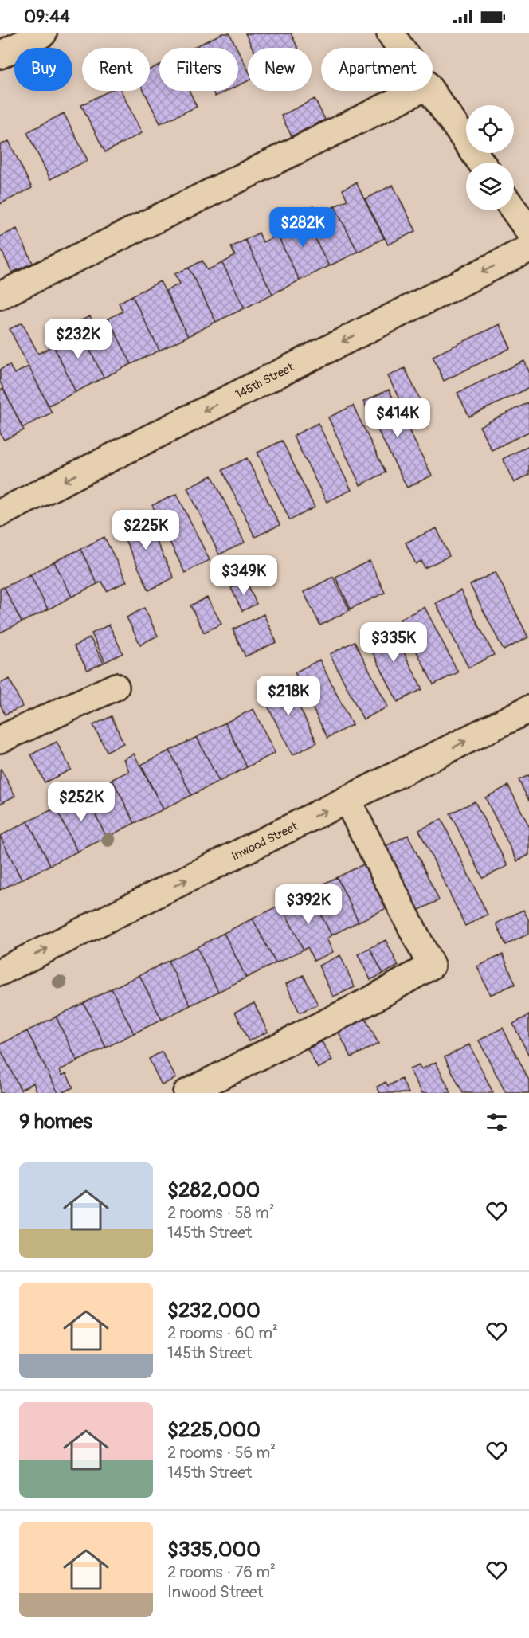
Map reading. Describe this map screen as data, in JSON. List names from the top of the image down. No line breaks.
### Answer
{"streets":{"street":["145th Street","Inwood Street"]},"one_way":["Inwood Street"],"page":{"status":"09:44","chip":["Buy","Rent","Filters","New","Apartment"],"price":["$282K","$232K","$414K","$225K","$349K","$335K","$218K","$252K","$392K"],"heading":"9 homes","list":[{"name":"$282,000","note":"2 rooms · 58 m² · 145th Street"},{"name":"$232,000","note":"2 rooms · 60 m² · 145th Street"},{"name":"$225,000","note":"2 rooms · 56 m² · 145th Street"},{"name":"$335,000","note":"2 rooms · 76 m² · Inwood Street"}]}}
